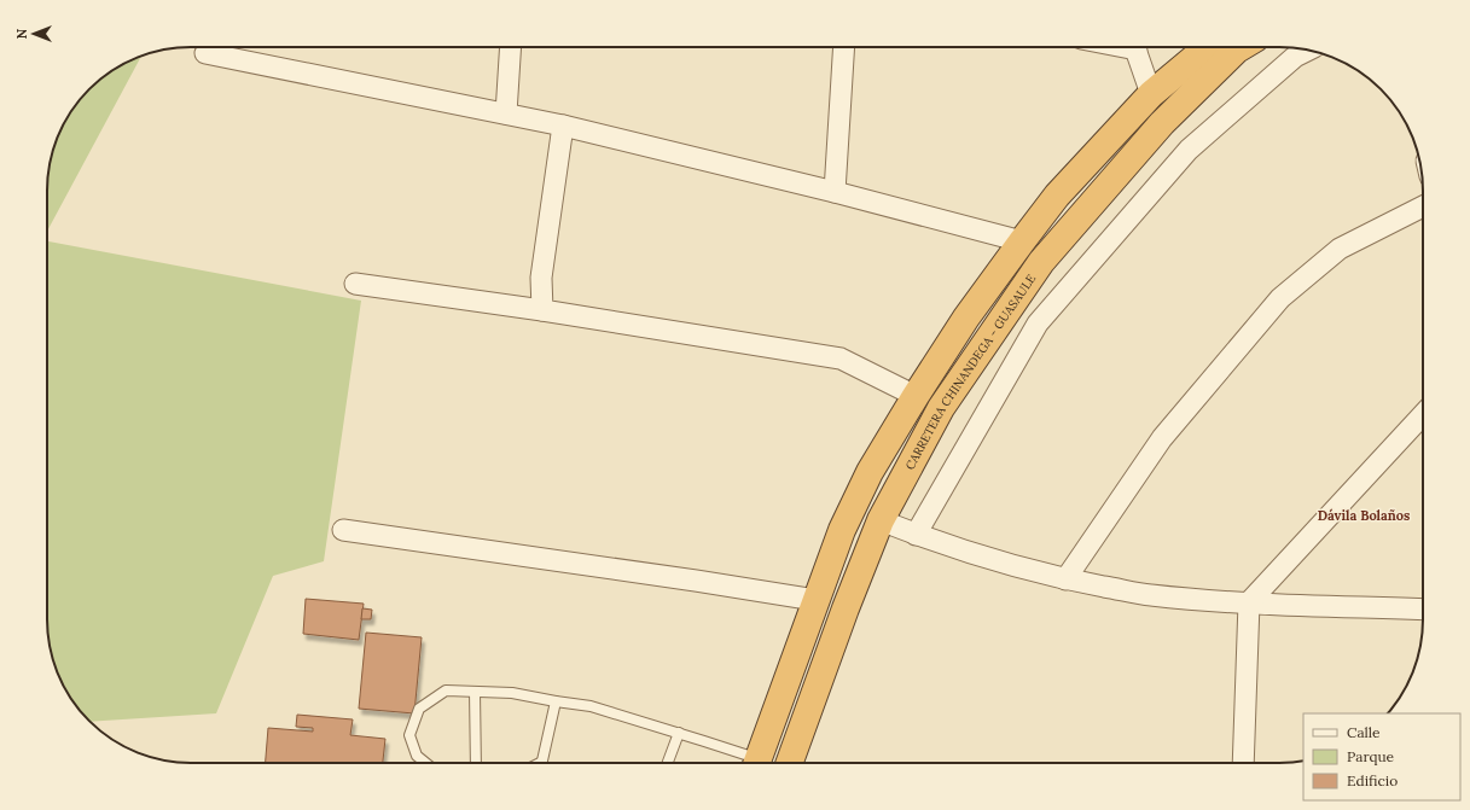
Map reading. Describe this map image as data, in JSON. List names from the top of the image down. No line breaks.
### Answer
{"streets":{"highway":["CARRETERA CHINANDEGA - GUASAULE"]},"districts":["Dávila Bolaños"],"legend":["Calle","Parque","Edificio"],"north":"left"}
